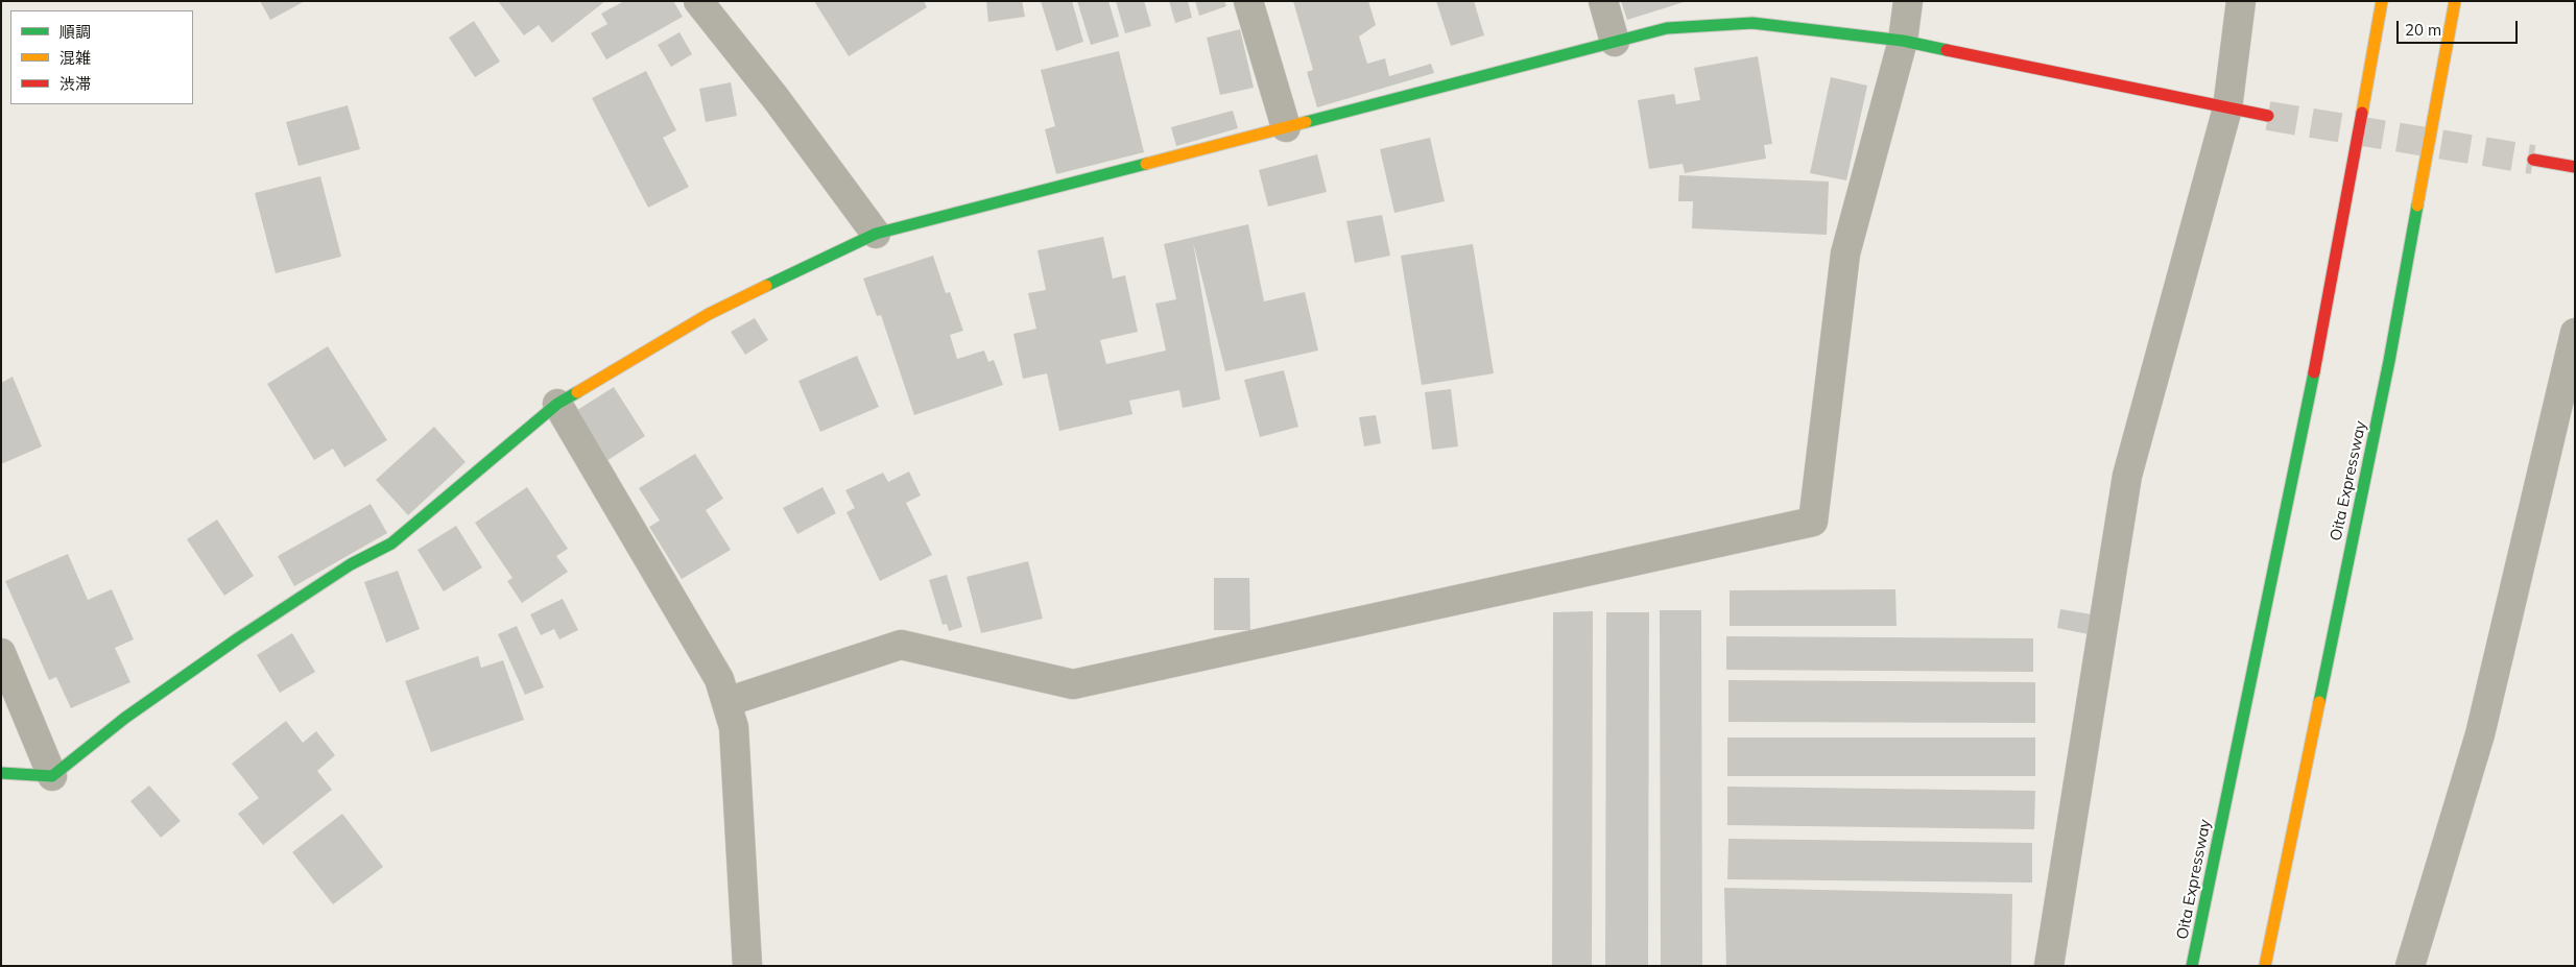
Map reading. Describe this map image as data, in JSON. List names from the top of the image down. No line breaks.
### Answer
{"streets":{"main road":["Oita Expressway"]},"legend":["順調","混雑","渋滞"],"scale_bar":"20 m"}
